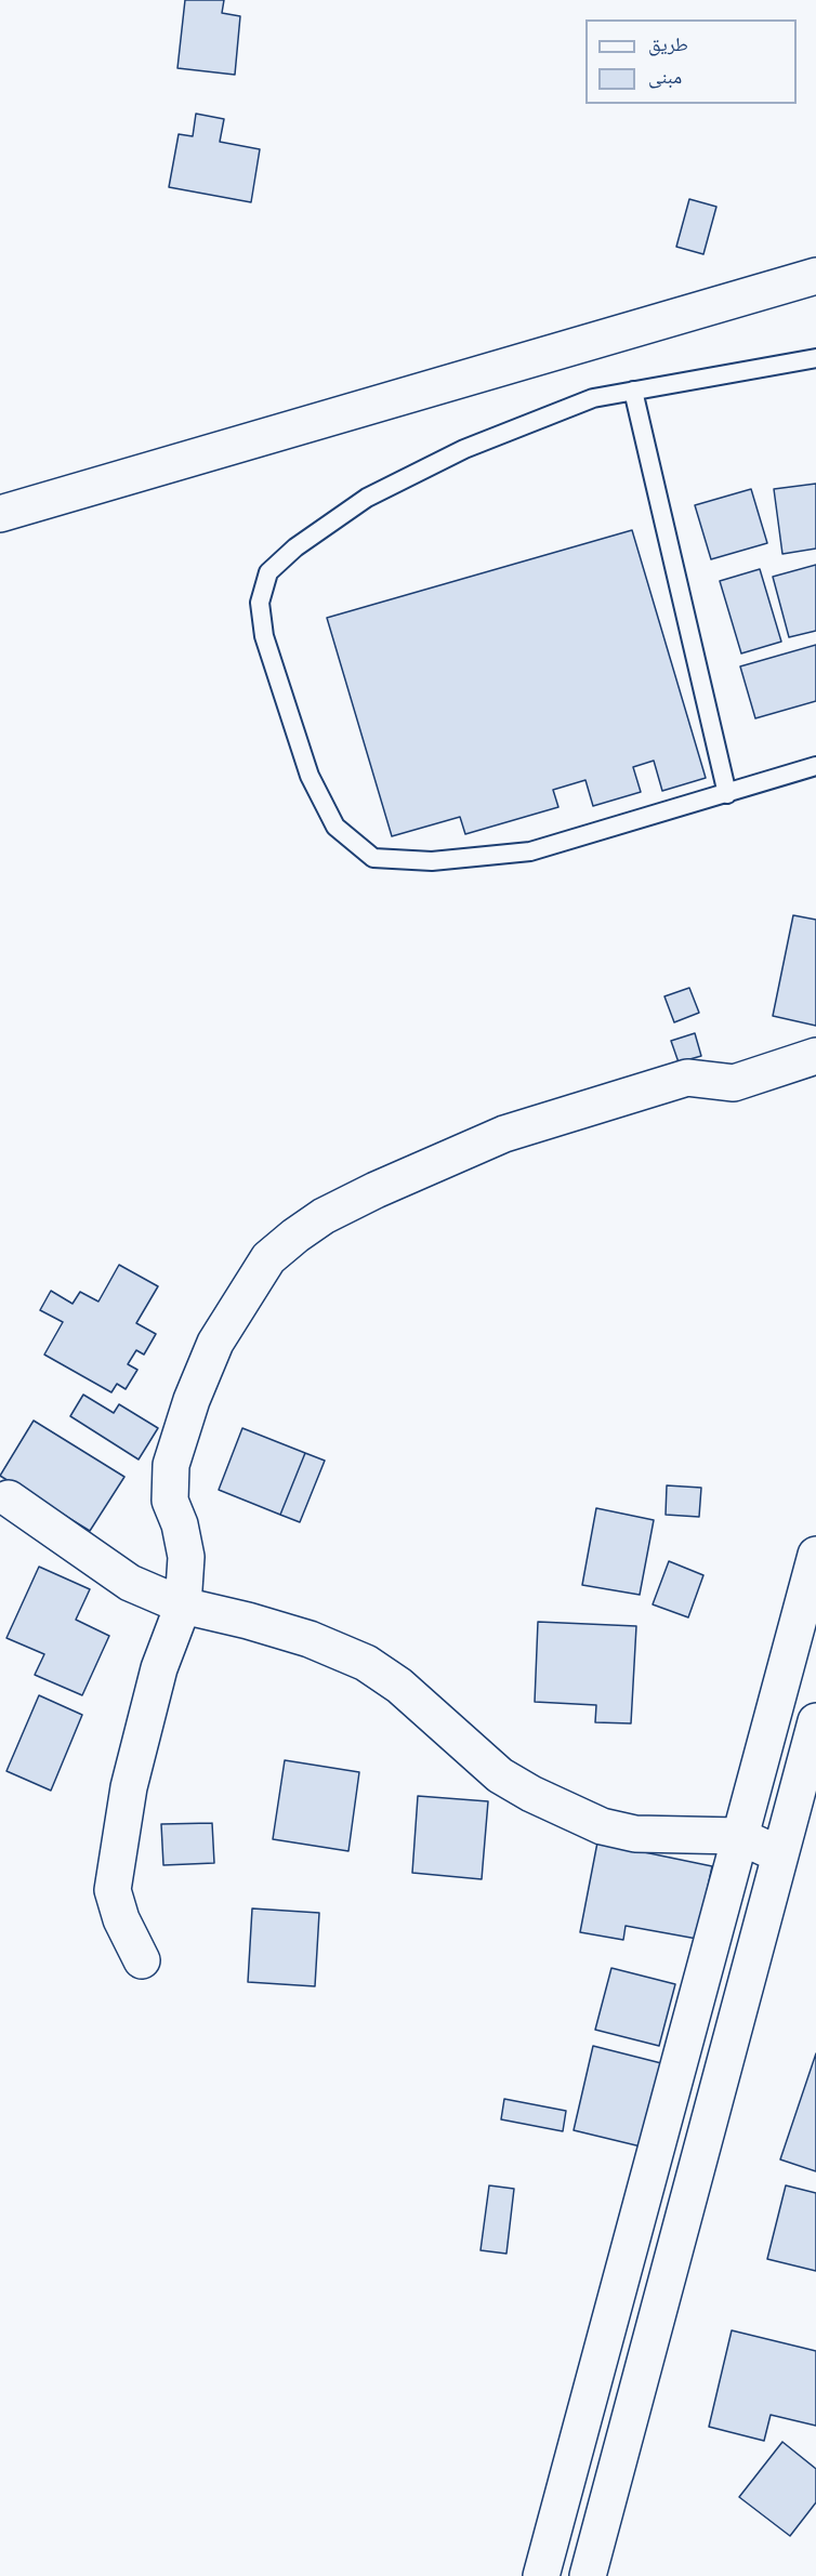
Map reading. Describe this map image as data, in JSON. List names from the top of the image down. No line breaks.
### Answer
{"legend":["طريق","مبنى"]}
